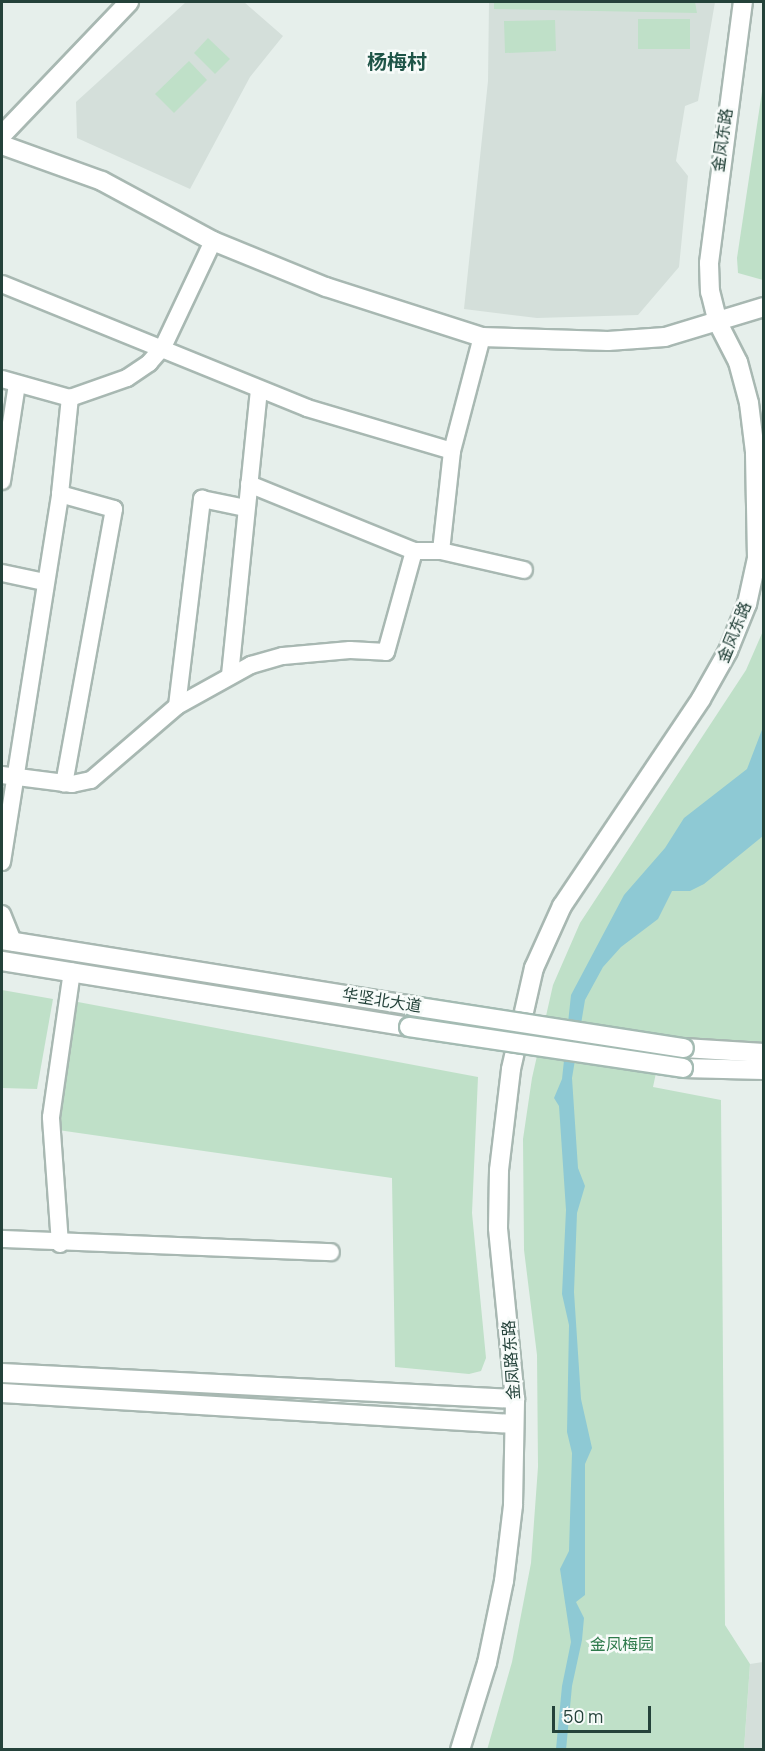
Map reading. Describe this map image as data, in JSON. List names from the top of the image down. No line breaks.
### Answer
{"streets":{"street":["金凤东路","华坚北大道","金凤路东路"]},"crossings":[["金凤东路","金凤路东路"]],"districts":["杨梅村"],"parks":["金凤梅园"],"scale_bar":"50 m"}
